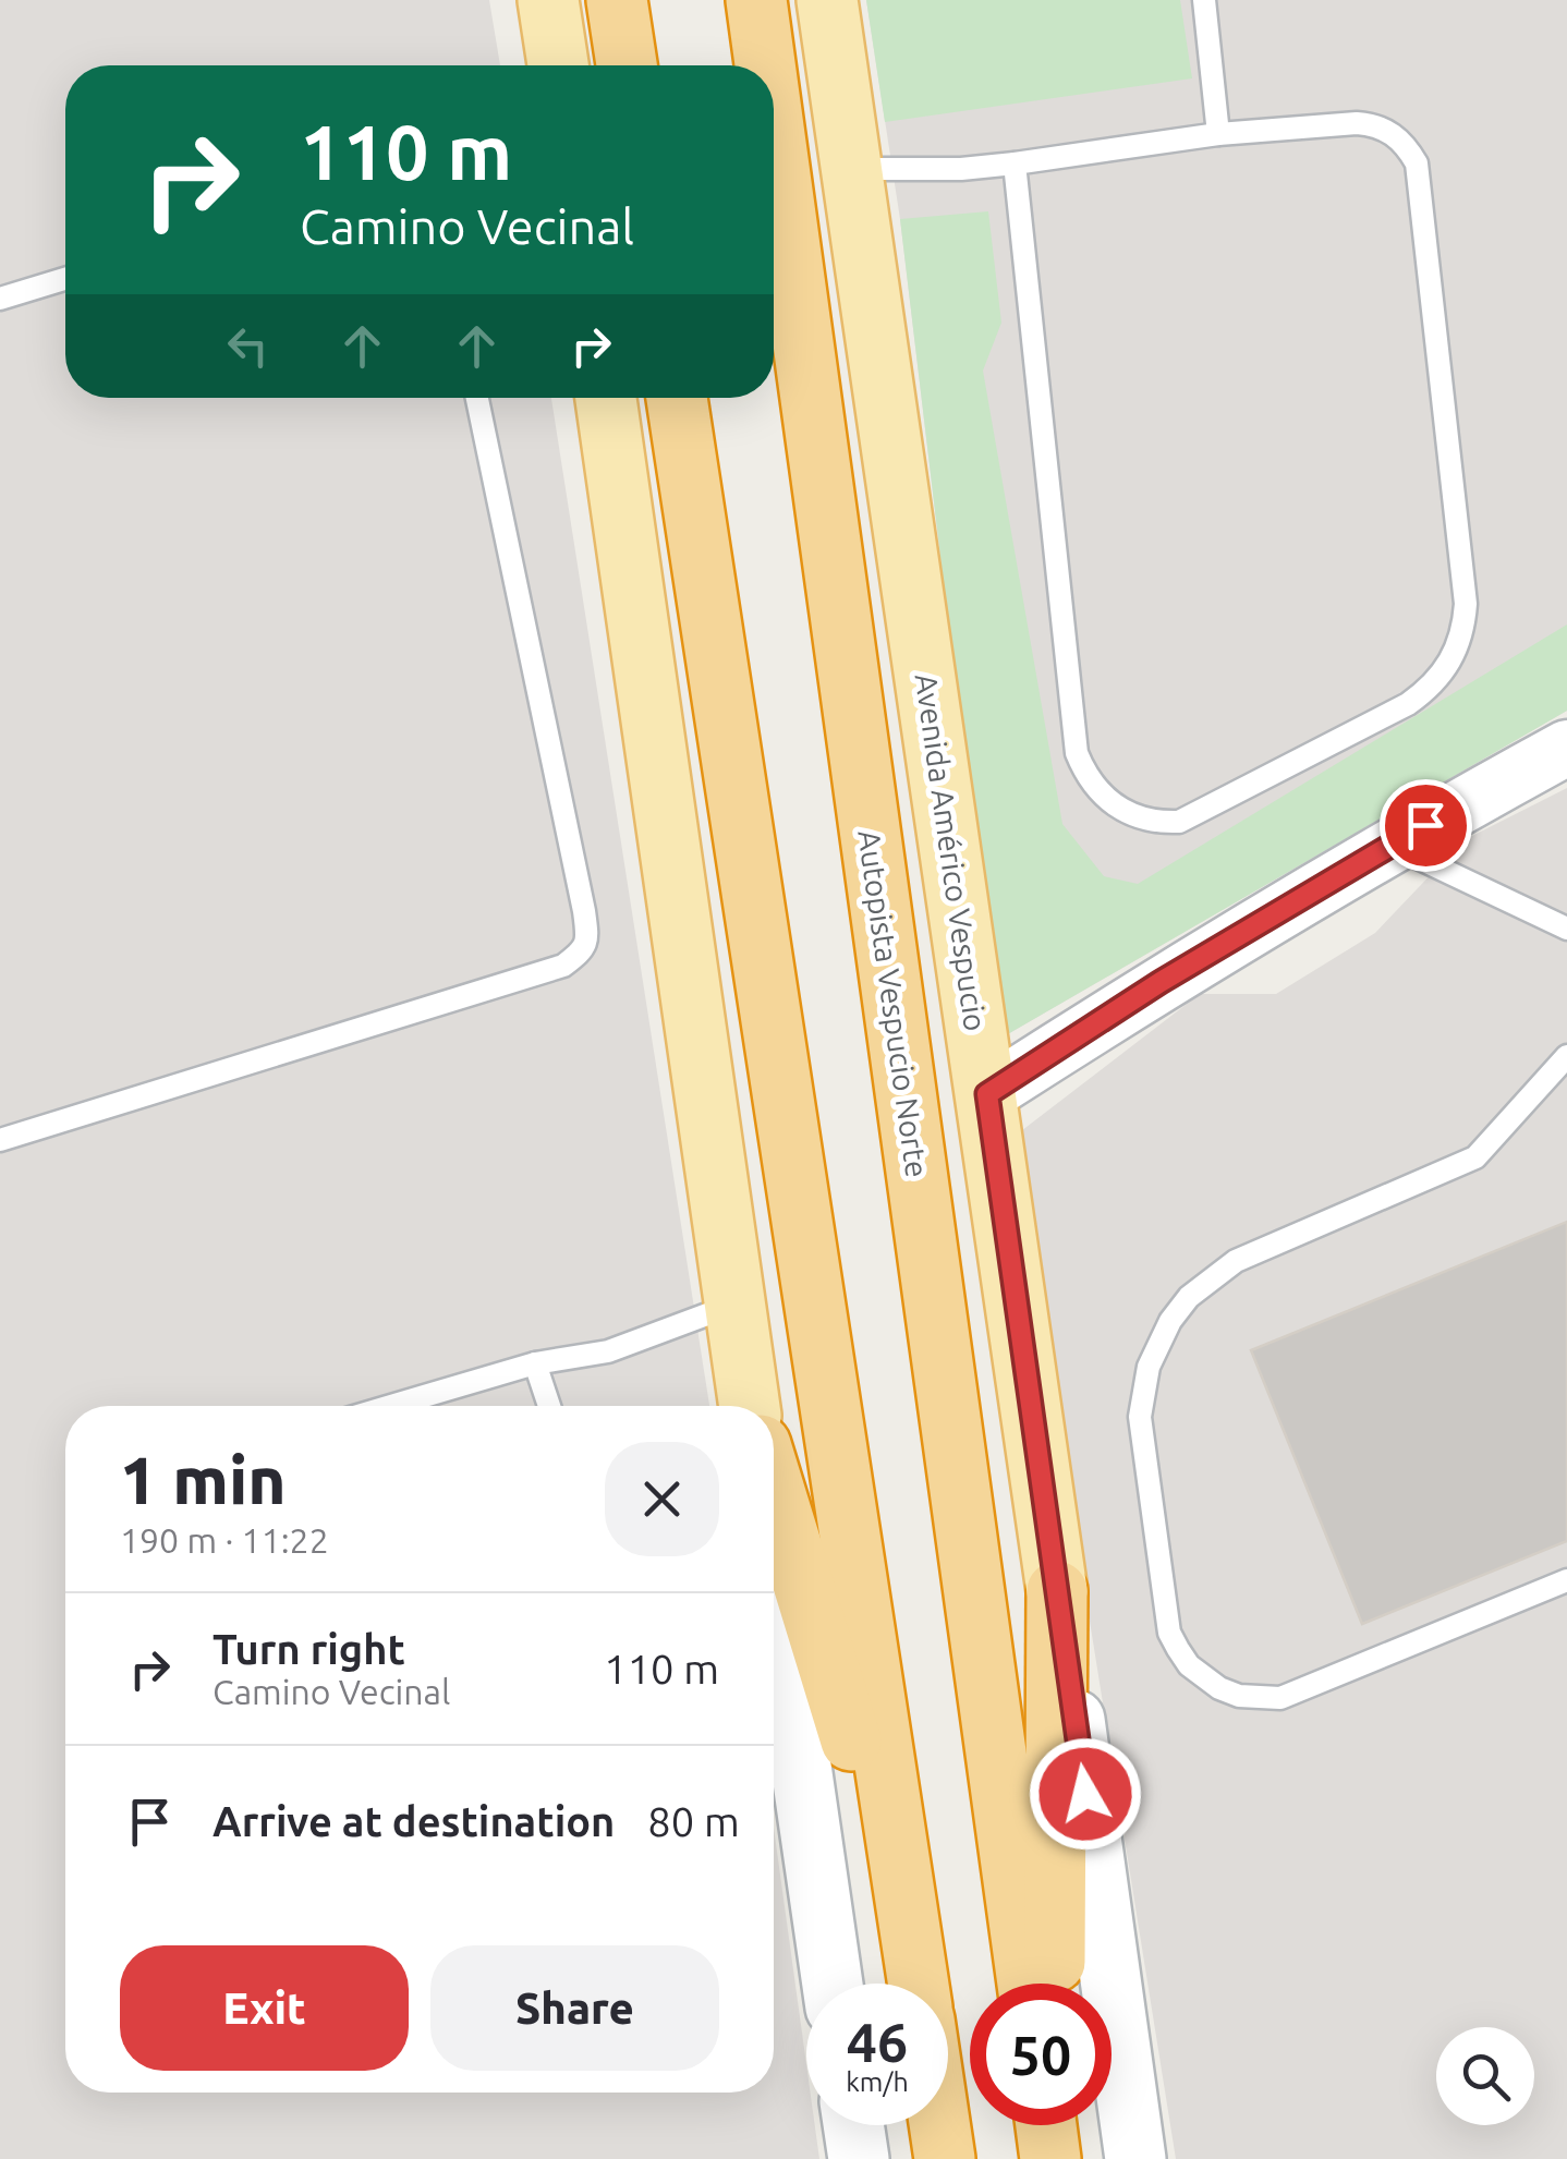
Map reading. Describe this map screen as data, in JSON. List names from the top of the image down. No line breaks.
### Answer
{"streets":{"highway":["Autopista Vespucio Norte"],"main road":["Avenida Américo Vespucio"]},"page":{"turn":["110 m","Camino Vecinal"],"heading":["1 min","190 m · 11:22"],"list":[{"name":"Turn right","note":"Camino Vecinal","value":"110 m"},{"name":"Arrive at destination","value":"80 m"}],"buttons":["Exit","Share"],"speed":"46 km/h","limit":"50"}}
